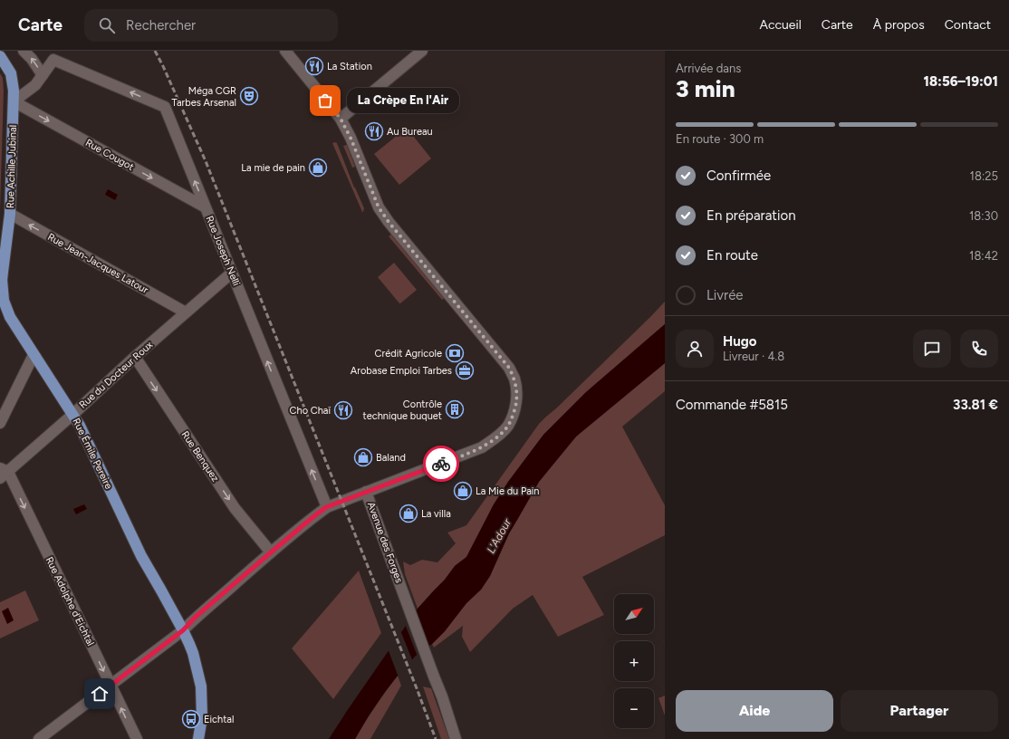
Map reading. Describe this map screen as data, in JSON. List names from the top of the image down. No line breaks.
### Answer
{"streets":{"main road":["Rue Achille Jubinal","Rue Émile Pereire"],"street":["Rue Cougot","Rue Joseph Nelli","Rue Jean-Jacques Latour","Rue du Docteur Roux","Rue Benquez","Avenue des Forges","Rue Adolphe d'Eichtal"]},"crossings":[["Rue Cougot","Rue Achille Jubinal"],["Rue Cougot","Rue Joseph Nelli"],["Rue Achille Jubinal","Rue Jean-Jacques Latour"],["Rue Achille Jubinal","Rue Émile Pereire"],["Rue Joseph Nelli","Rue du Docteur Roux"],["Rue Jean-Jacques Latour","Rue du Docteur Roux"],["Rue du Docteur Roux","Rue Émile Pereire"],["Rue du Docteur Roux","Rue Benquez"],["Rue du Docteur Roux","Rue Adolphe d'Eichtal"]],"one_way":["Rue Cougot","Rue Joseph Nelli","Rue Jean-Jacques Latour","Rue Benquez"],"water":["L'Adour"],"places":{"restaurant":["La Station","Au Bureau","Cho Chaï"],"theatre":["Méga CGR Tarbes Arsenal"],"other":["La Crèpe En l'Air"],"shop":["La mie de pain","Baland","La Mie du Pain","La villa"],"bank":["Crédit Agricole"],"office":["Arobase Emploi Tarbes"],"building":["Contrôle technique buquet"],"bus stop":["Eichtal"]},"north":"top right","page":{"header":"Carte","search":"Rechercher","nav":["Accueil","Carte","À propos","Contact"],"heading":["3 min","Arrivée dans","18:56–19:01"],"panel":["Hugo","Livreur · 4.8","Commande #5815","33.81 €"],"bubble":"La Crèpe En l'Air","bar":"En route · 300 m","list":[["Confirmée","18:25"],["En préparation","18:30"],["En route","18:42"],"Livrée"],"map_buttons":["+","−"],"buttons":["Aide","Partager"]}}
